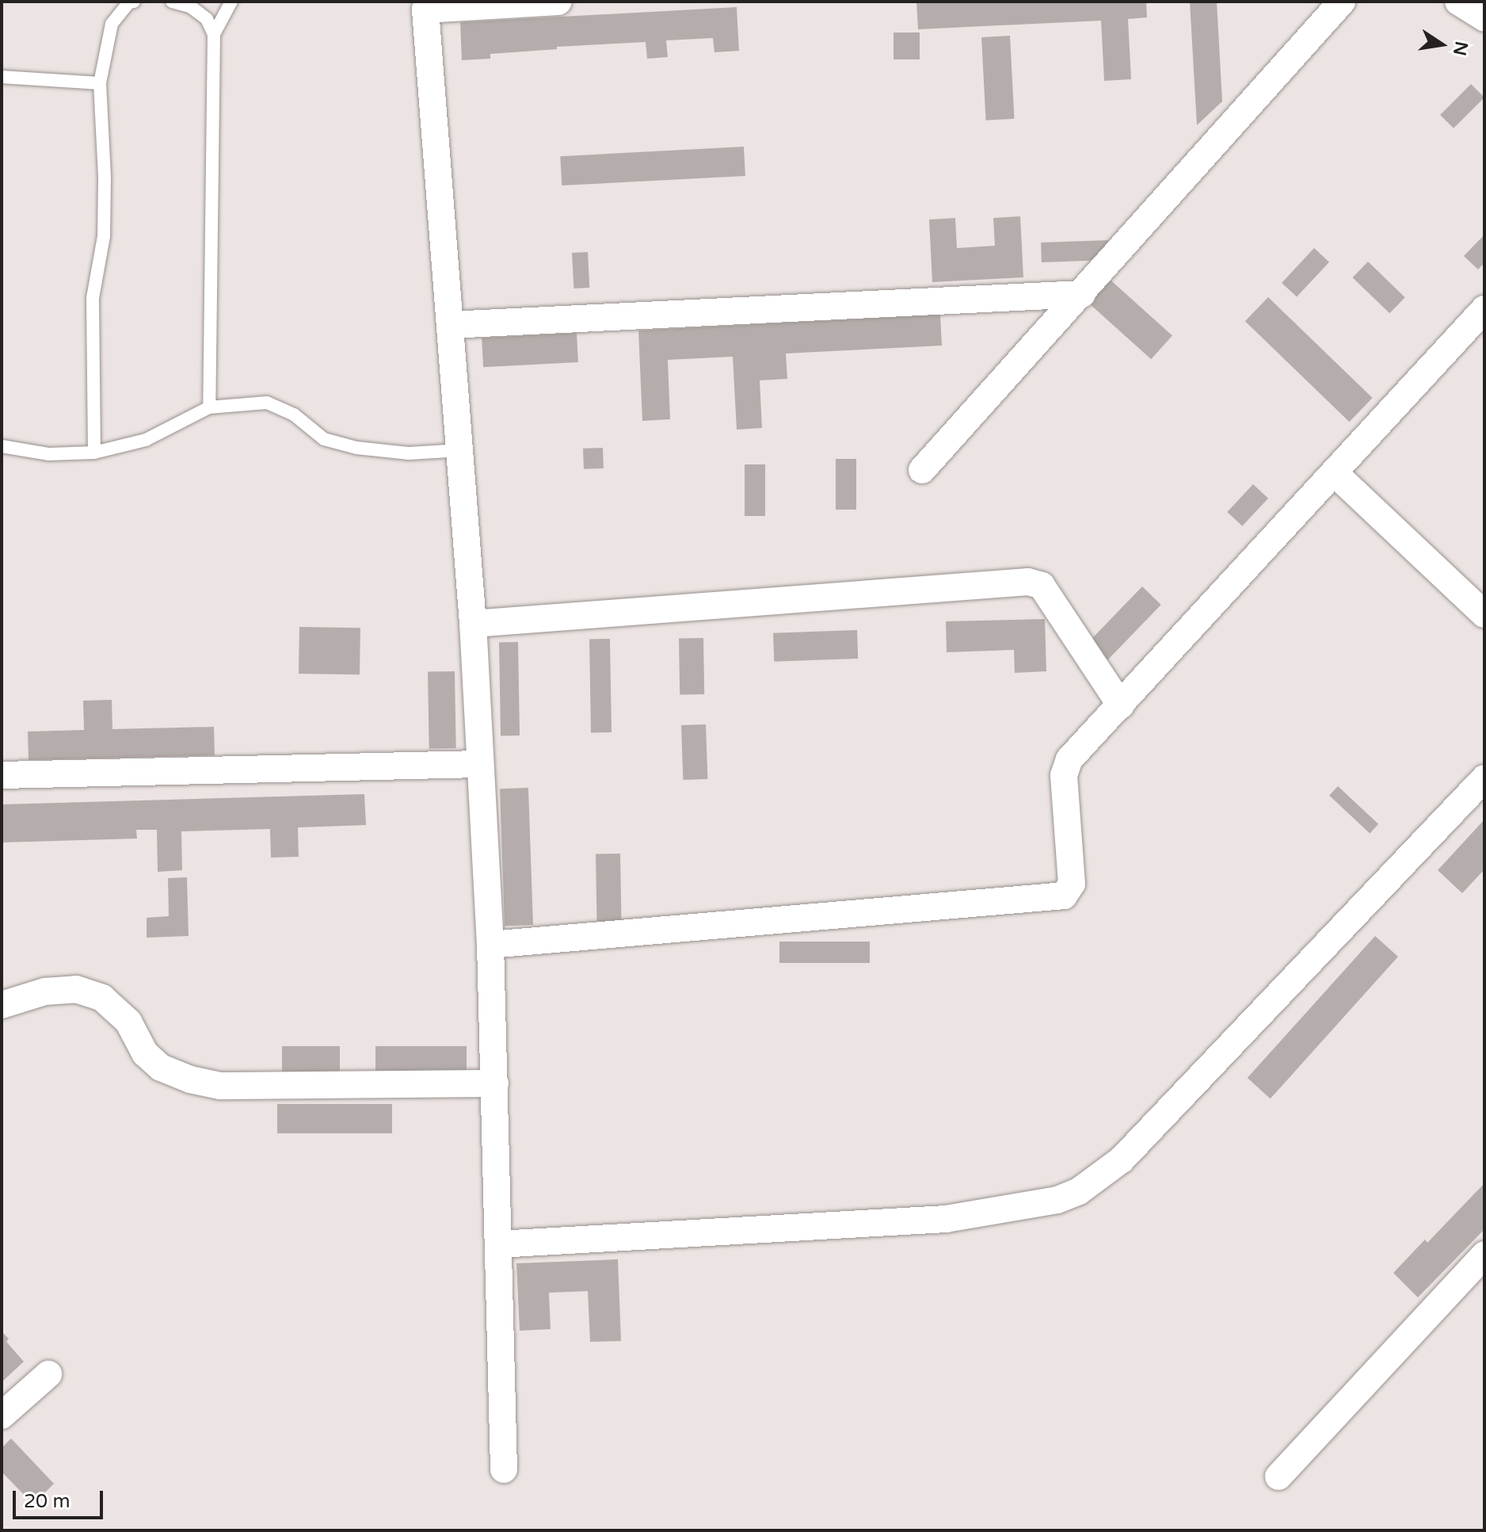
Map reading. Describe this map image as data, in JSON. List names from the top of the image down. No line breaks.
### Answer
{"scale_bar":"20 m","north":"right"}
